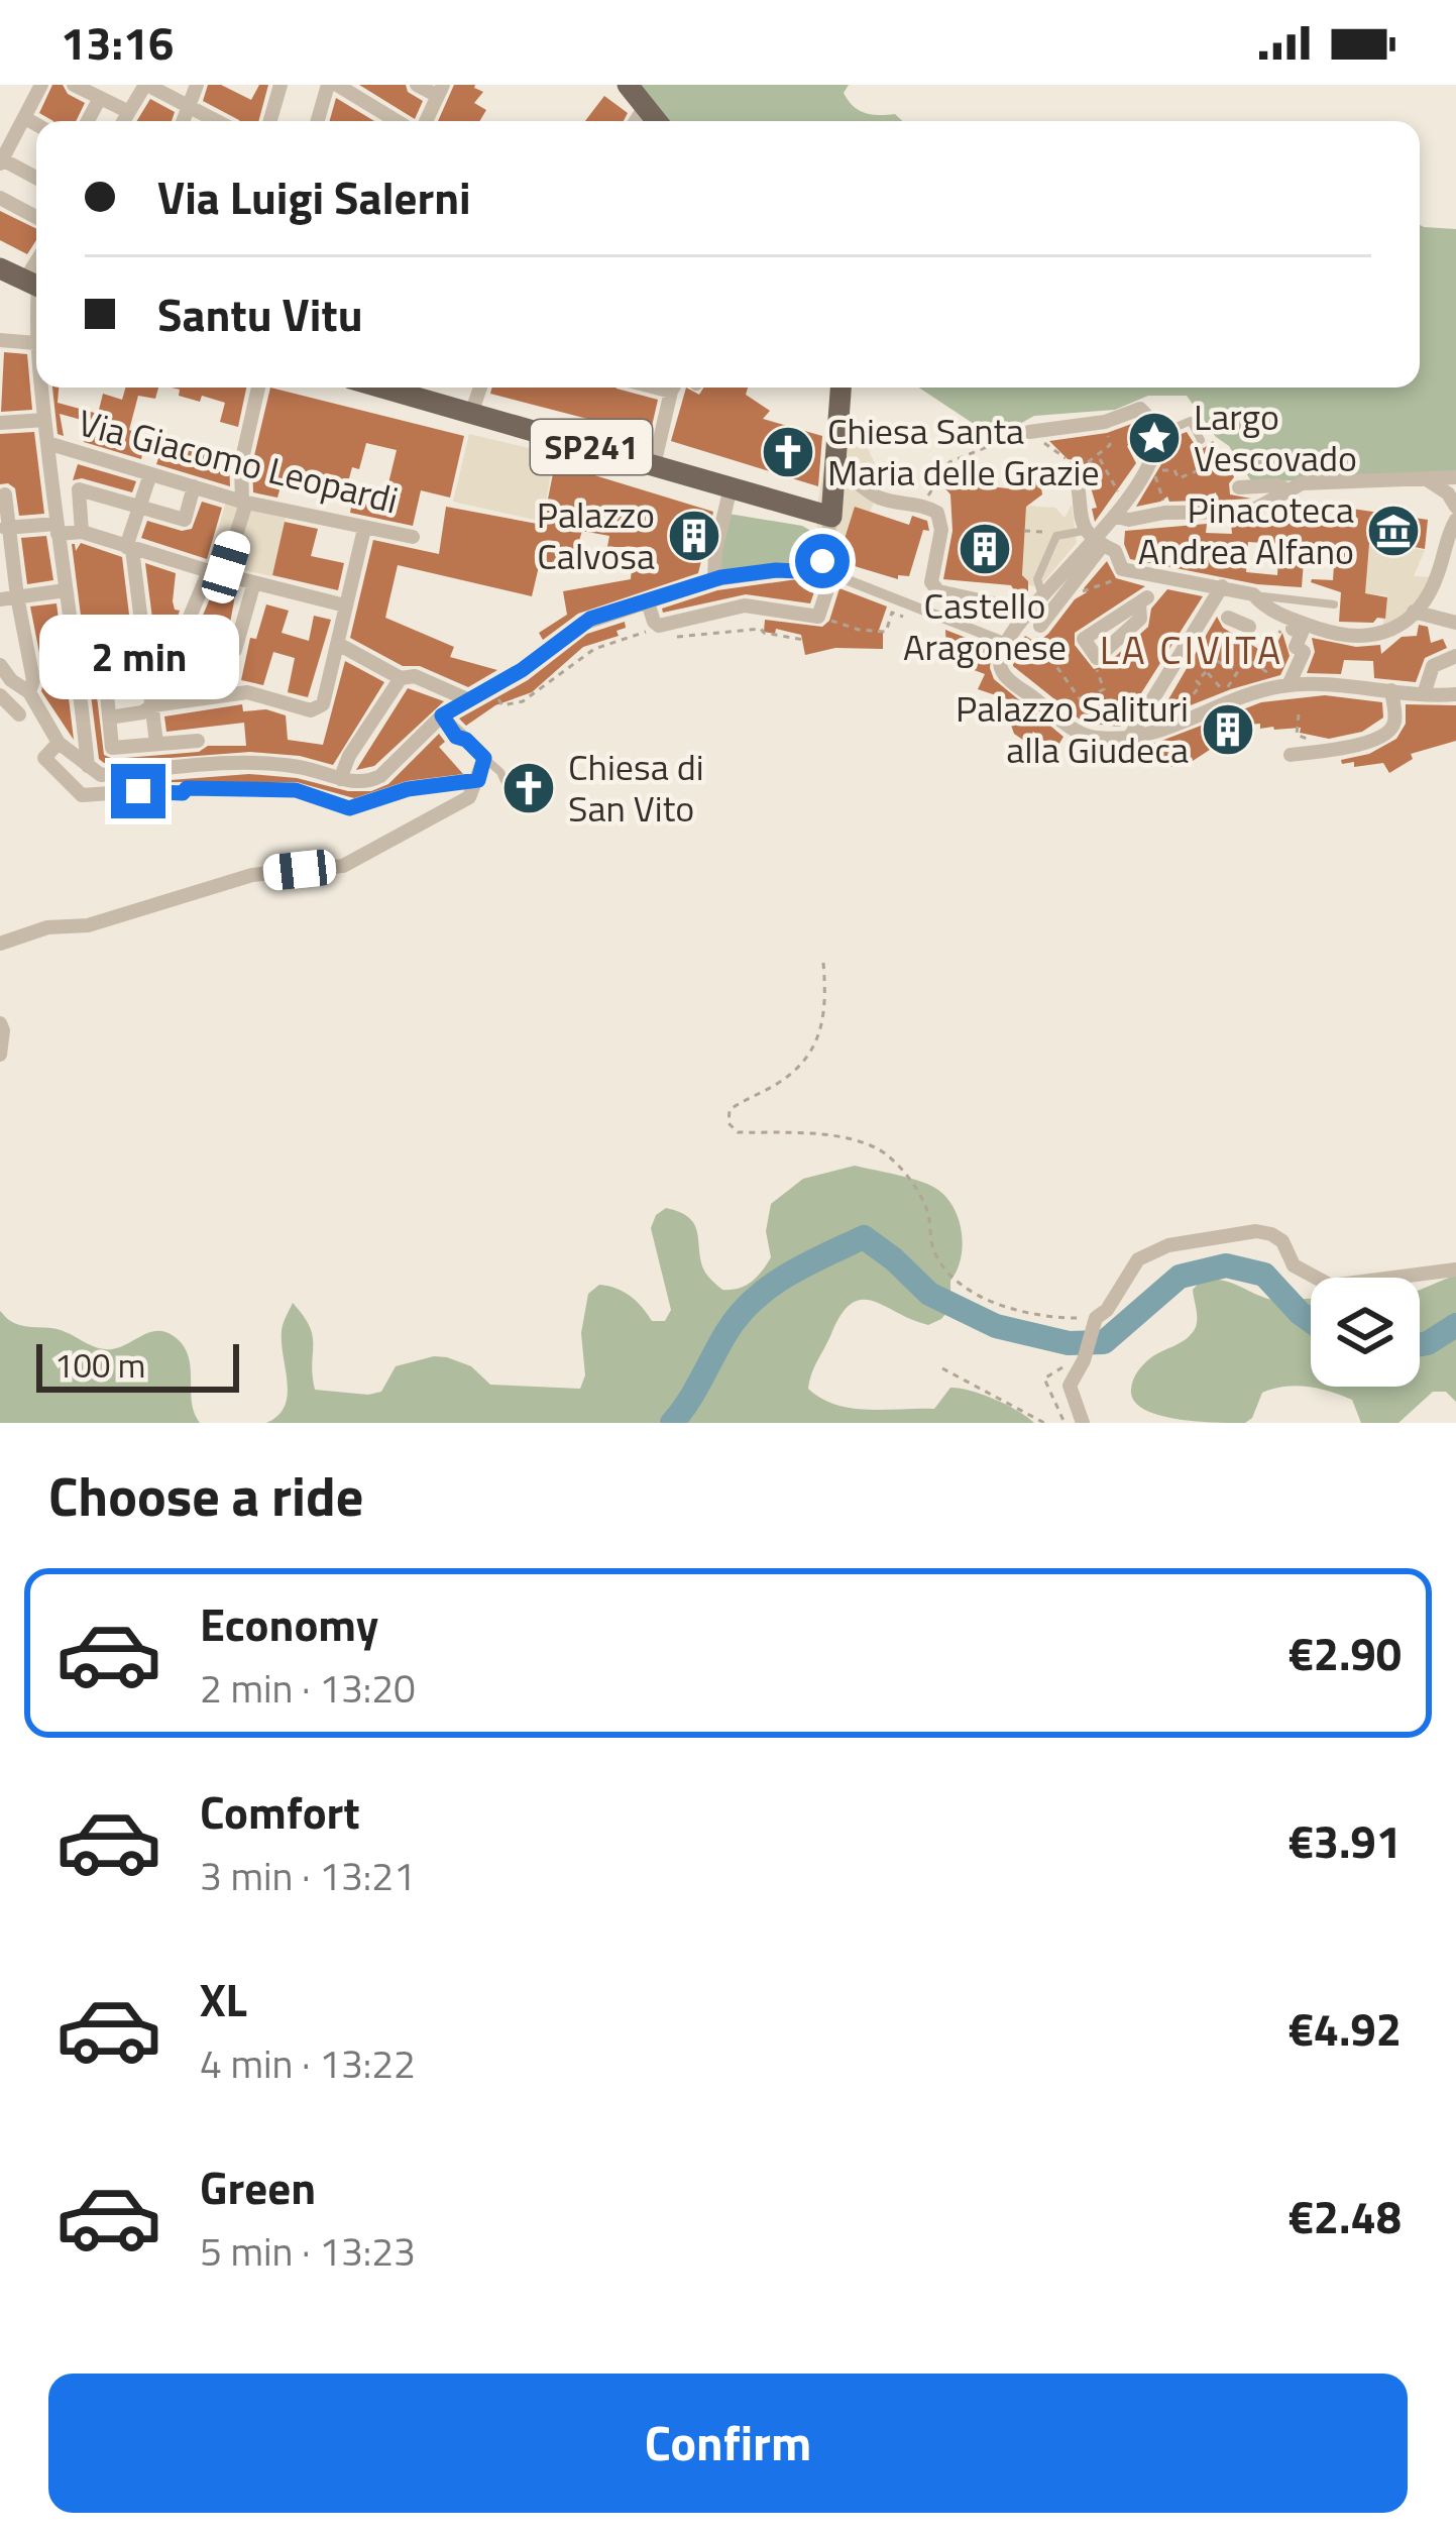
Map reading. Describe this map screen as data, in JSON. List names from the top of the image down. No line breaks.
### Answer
{"streets":{"main road":["SP241"],"street":["Via Giacomo Leopardi"]},"districts":["LA CIVITA"],"places":{"place":["Largo Vescovado"],"church":["Chiesa Santa Maria delle Grazie","Chiesa di San Vito"],"museum":["Pinacoteca Andrea Alfano"],"building":["Palazzo Calvosa","Castello Aragonese","Palazzo Salituri alla Giudeca"]},"scale_bar":"100 m","page":{"status":"13:16","banner":["Via Luigi Salerni","Santu Vitu"],"bubble":"2 min","scale":"100 m","heading":"Choose a ride","list":[{"name":"Economy","note":"2 min · 13:20","value":"€2.90"},{"name":"Comfort","note":"3 min · 13:21","value":"€3.91"},{"name":"XL","note":"4 min · 13:22","value":"€4.92"},{"name":"Green","note":"5 min · 13:23","value":"€2.48"}],"buttons":"Confirm"}}
